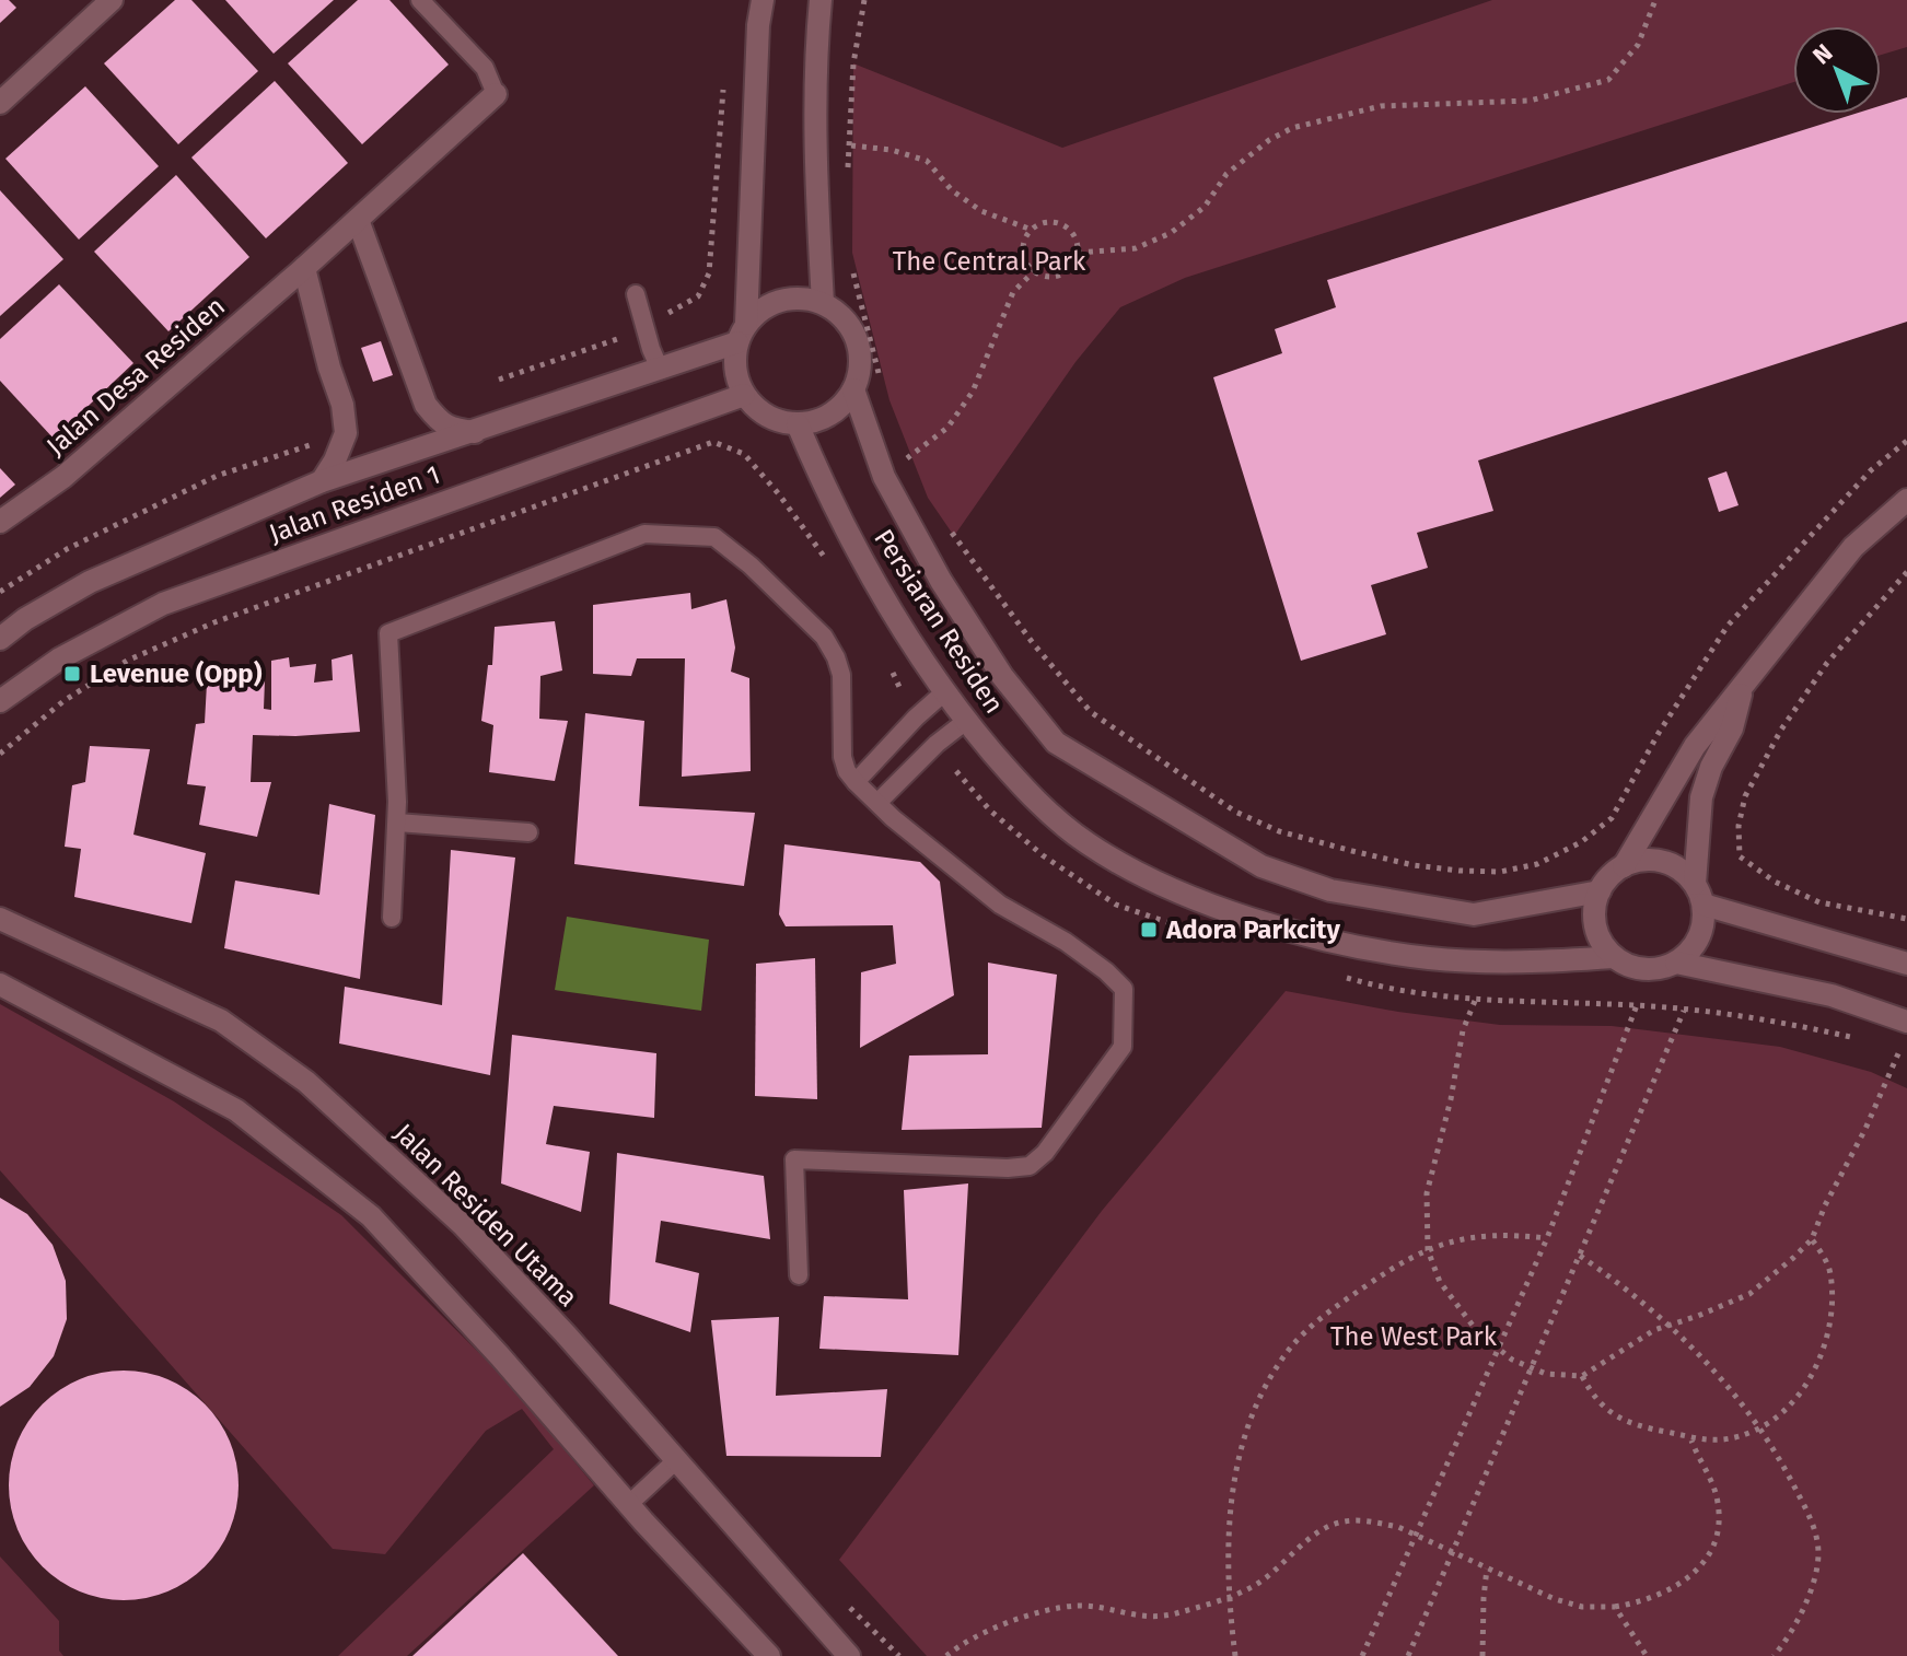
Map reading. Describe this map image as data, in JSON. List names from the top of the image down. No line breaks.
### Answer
{"streets":{"street":["Jalan Desa Residen","Jalan Residen 1","Persiaran Residen","Jalan Residen Utama"]},"crossings":[["Jalan Residen 1","Persiaran Residen"]],"parks":["The Central Park","The West Park"],"places":{"transit":["Levenue (Opp)","Adora Parkcity"]},"north":"top left"}
